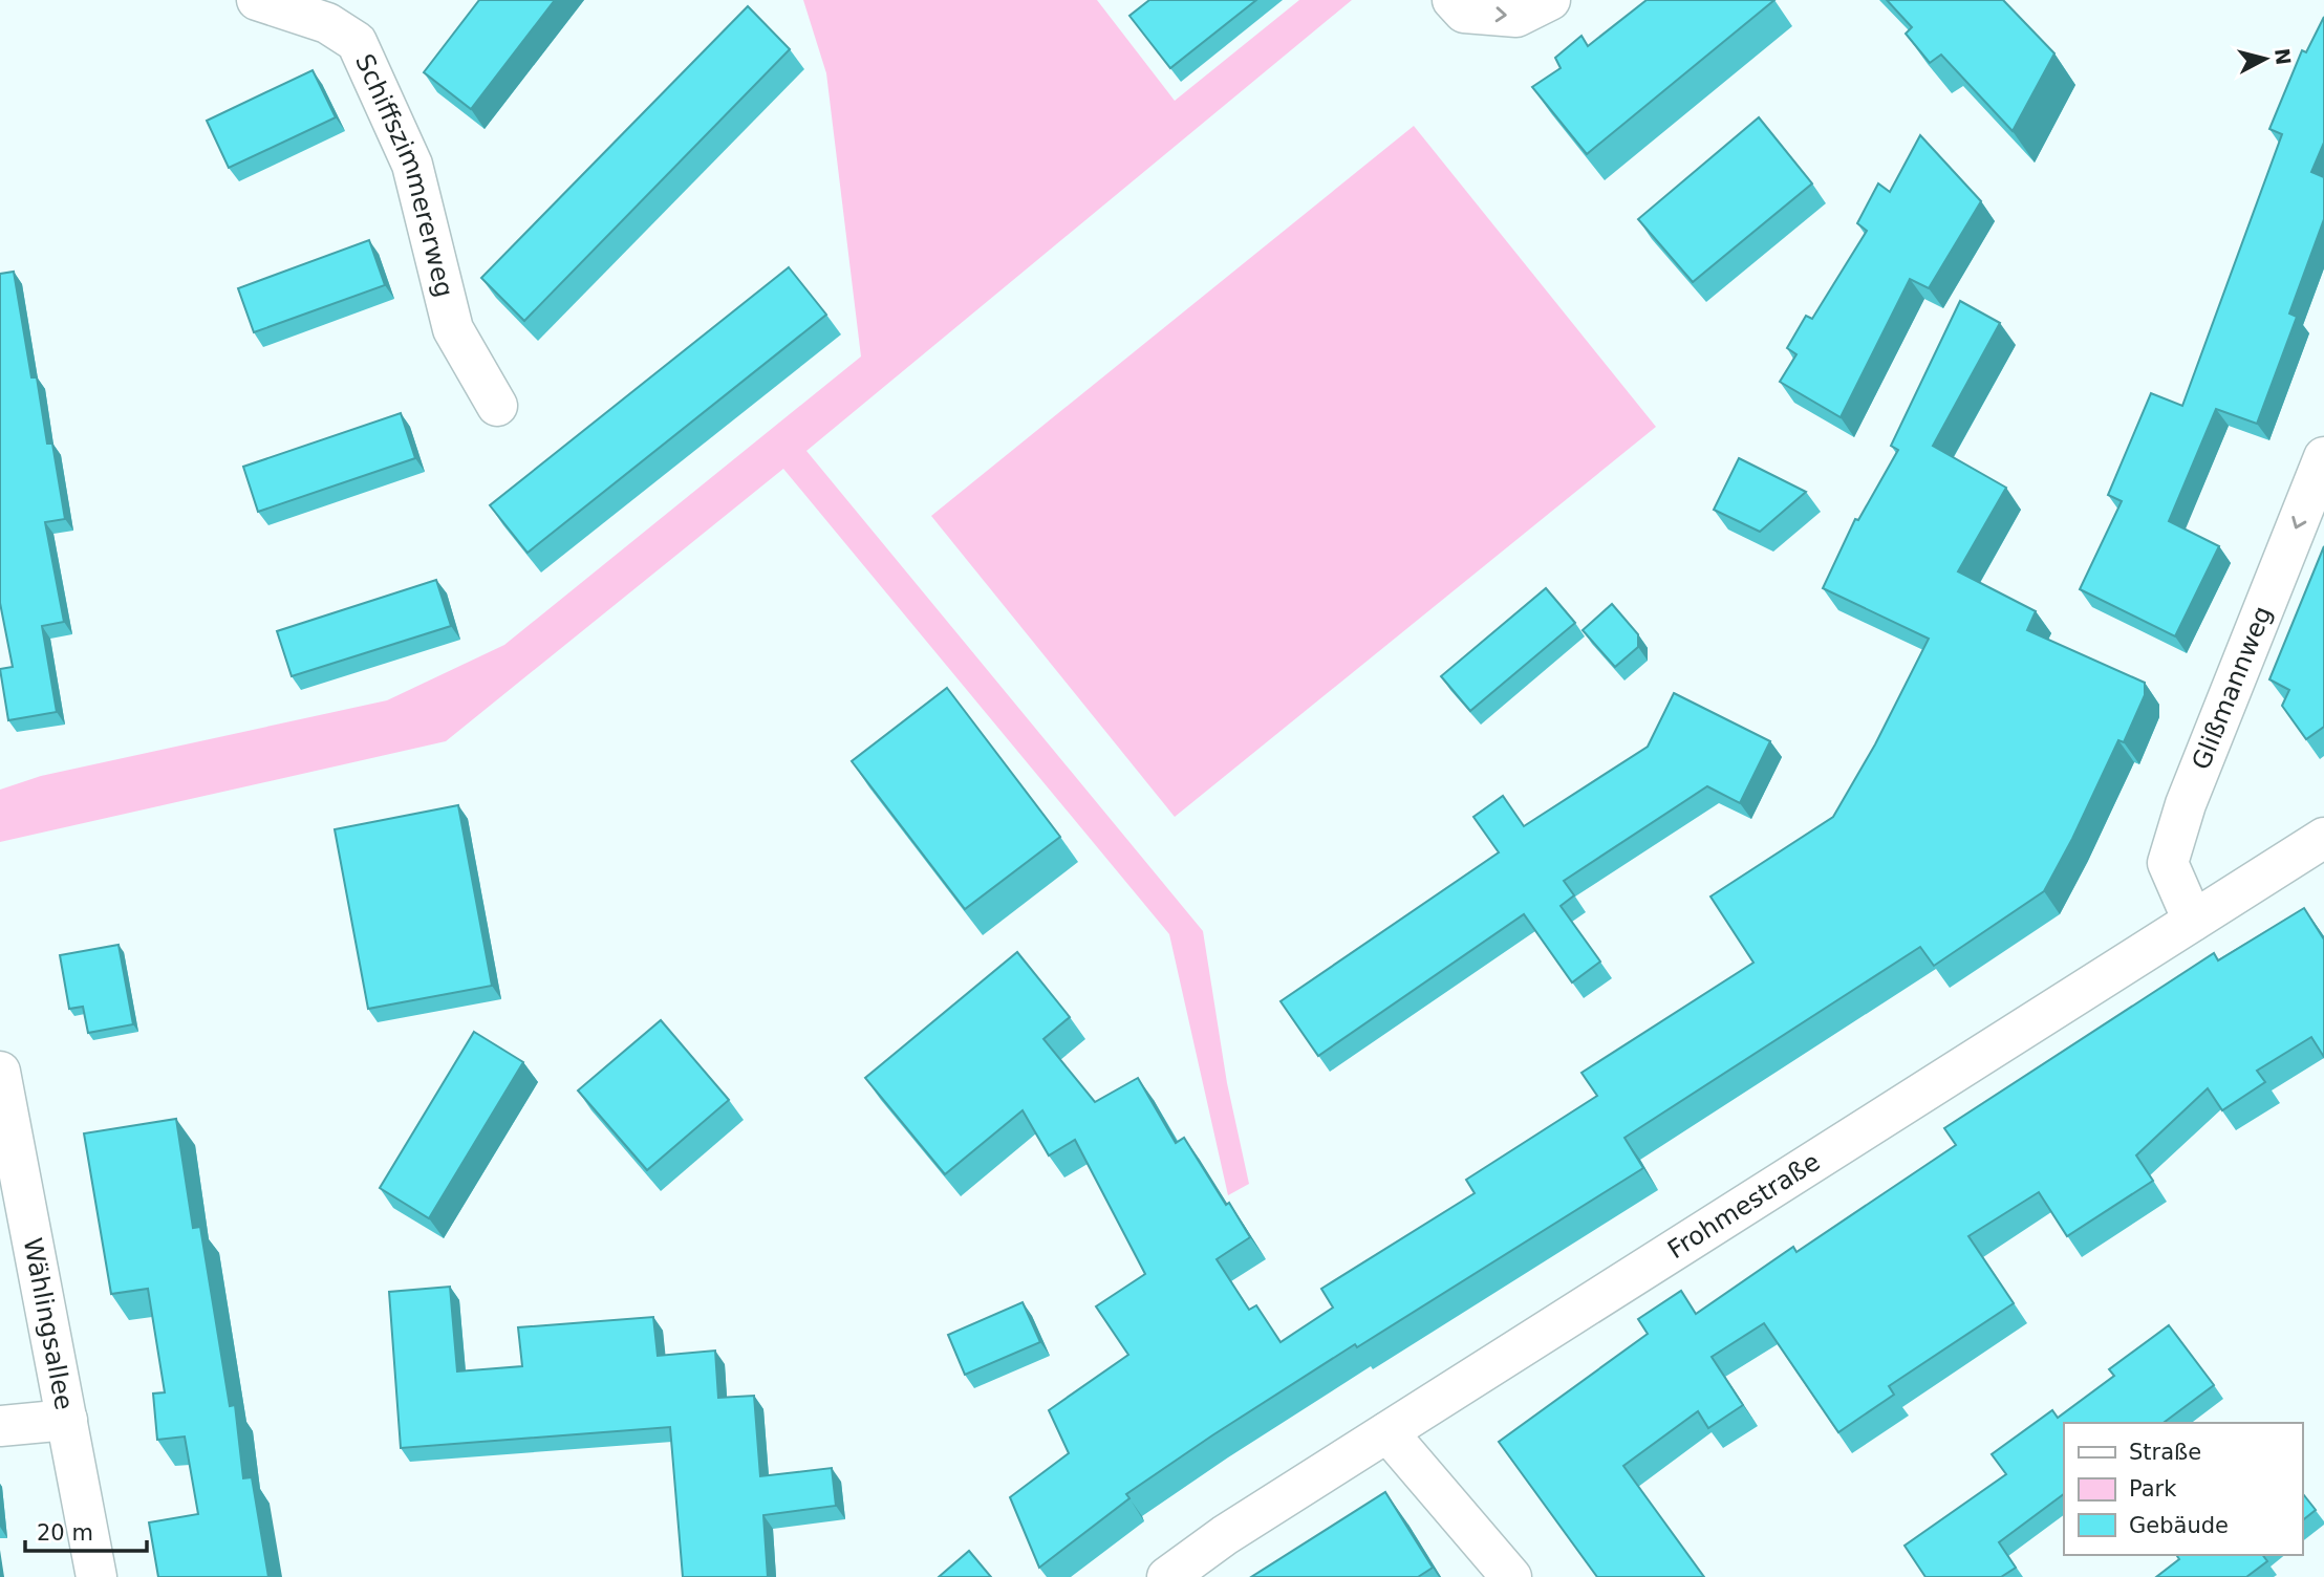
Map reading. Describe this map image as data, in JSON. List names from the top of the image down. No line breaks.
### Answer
{"streets":{"street":["Schiffszimmererweg","Glißmannweg","Frohmestraße","Wählingsallee"]},"crossings":[["Glißmannweg","Frohmestraße"]],"one_way":["Glißmannweg"],"legend":["Straße","Park","Gebäude"],"scale_bar":"20 m","north":"right"}
